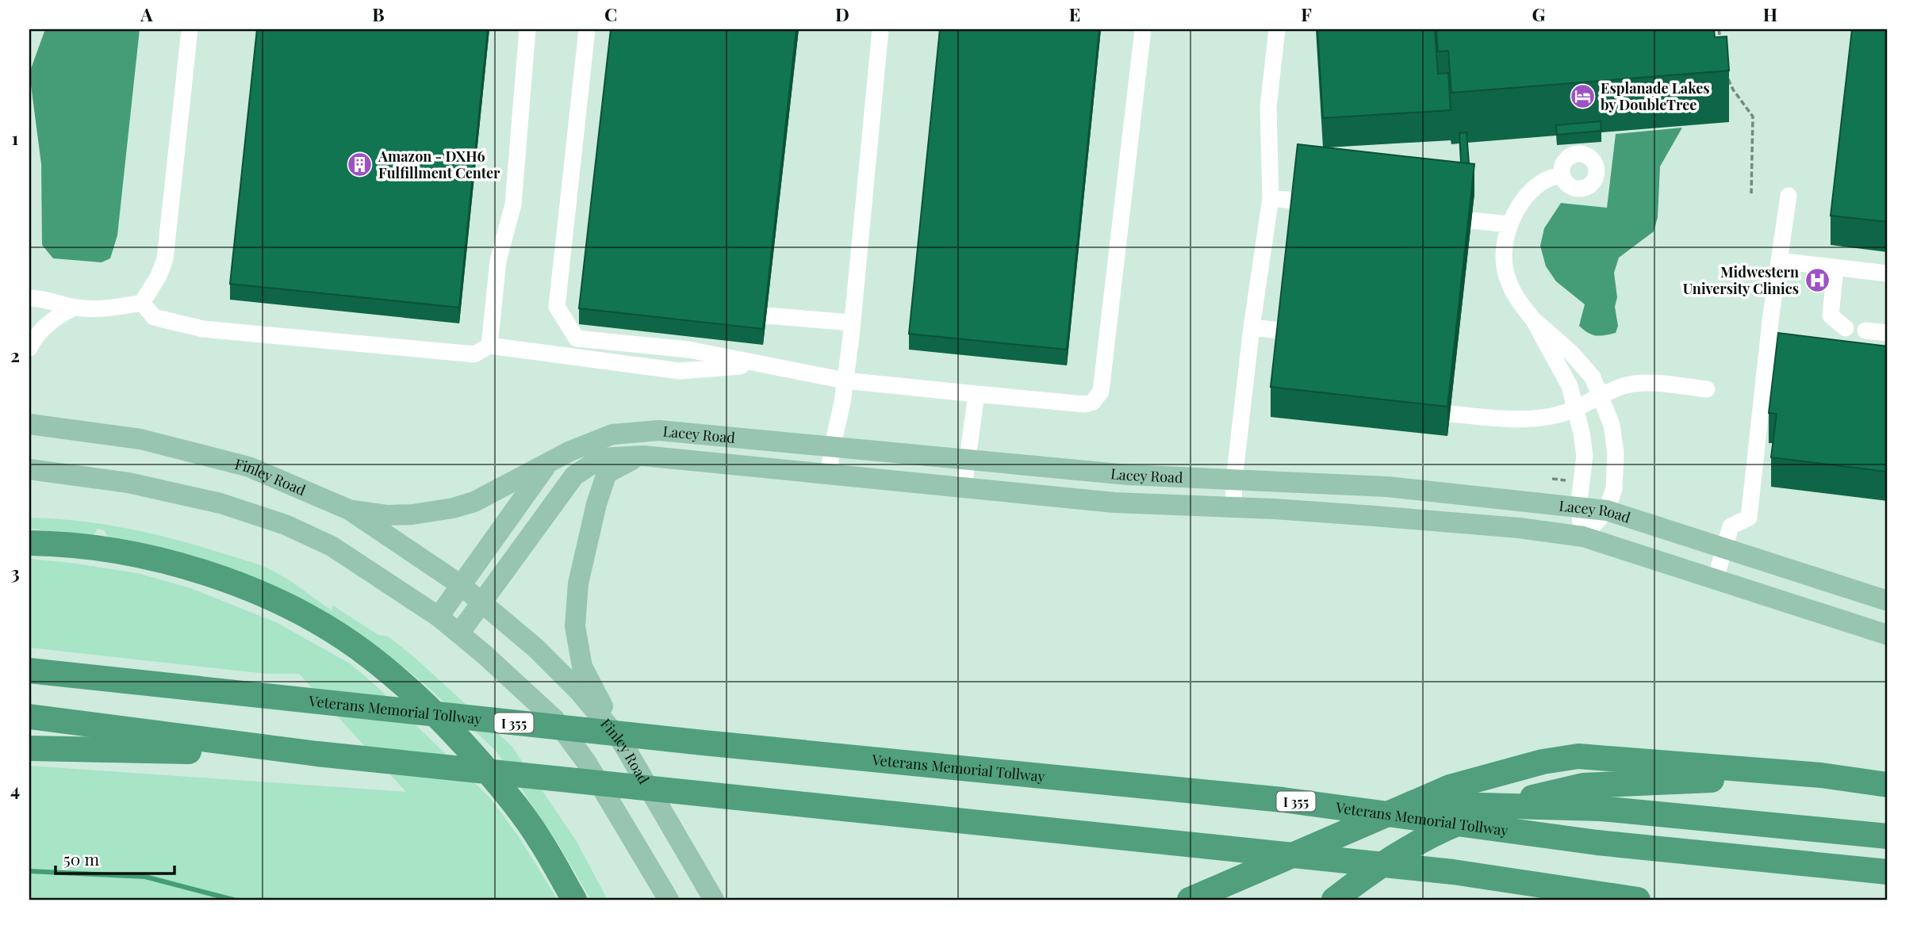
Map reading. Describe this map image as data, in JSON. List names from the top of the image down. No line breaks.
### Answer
{"streets":{"highway":["Veterans Memorial Tollway","I 355"],"main road":["Lacey Road","Finley Road"]},"crossings":[["Lacey Road","Finley Road"]],"places":{"hotel":["Esplanade Lakes by DoubleTree"],"building":["Amazon - DXH6 Fulfillment Center"],"hospital":["Midwestern University Clinics"]},"scale_bar":"50 m","grid":{"columns":["A","B","C","D","E","F","G","H"],"rows":["1","2","3","4"]}}
